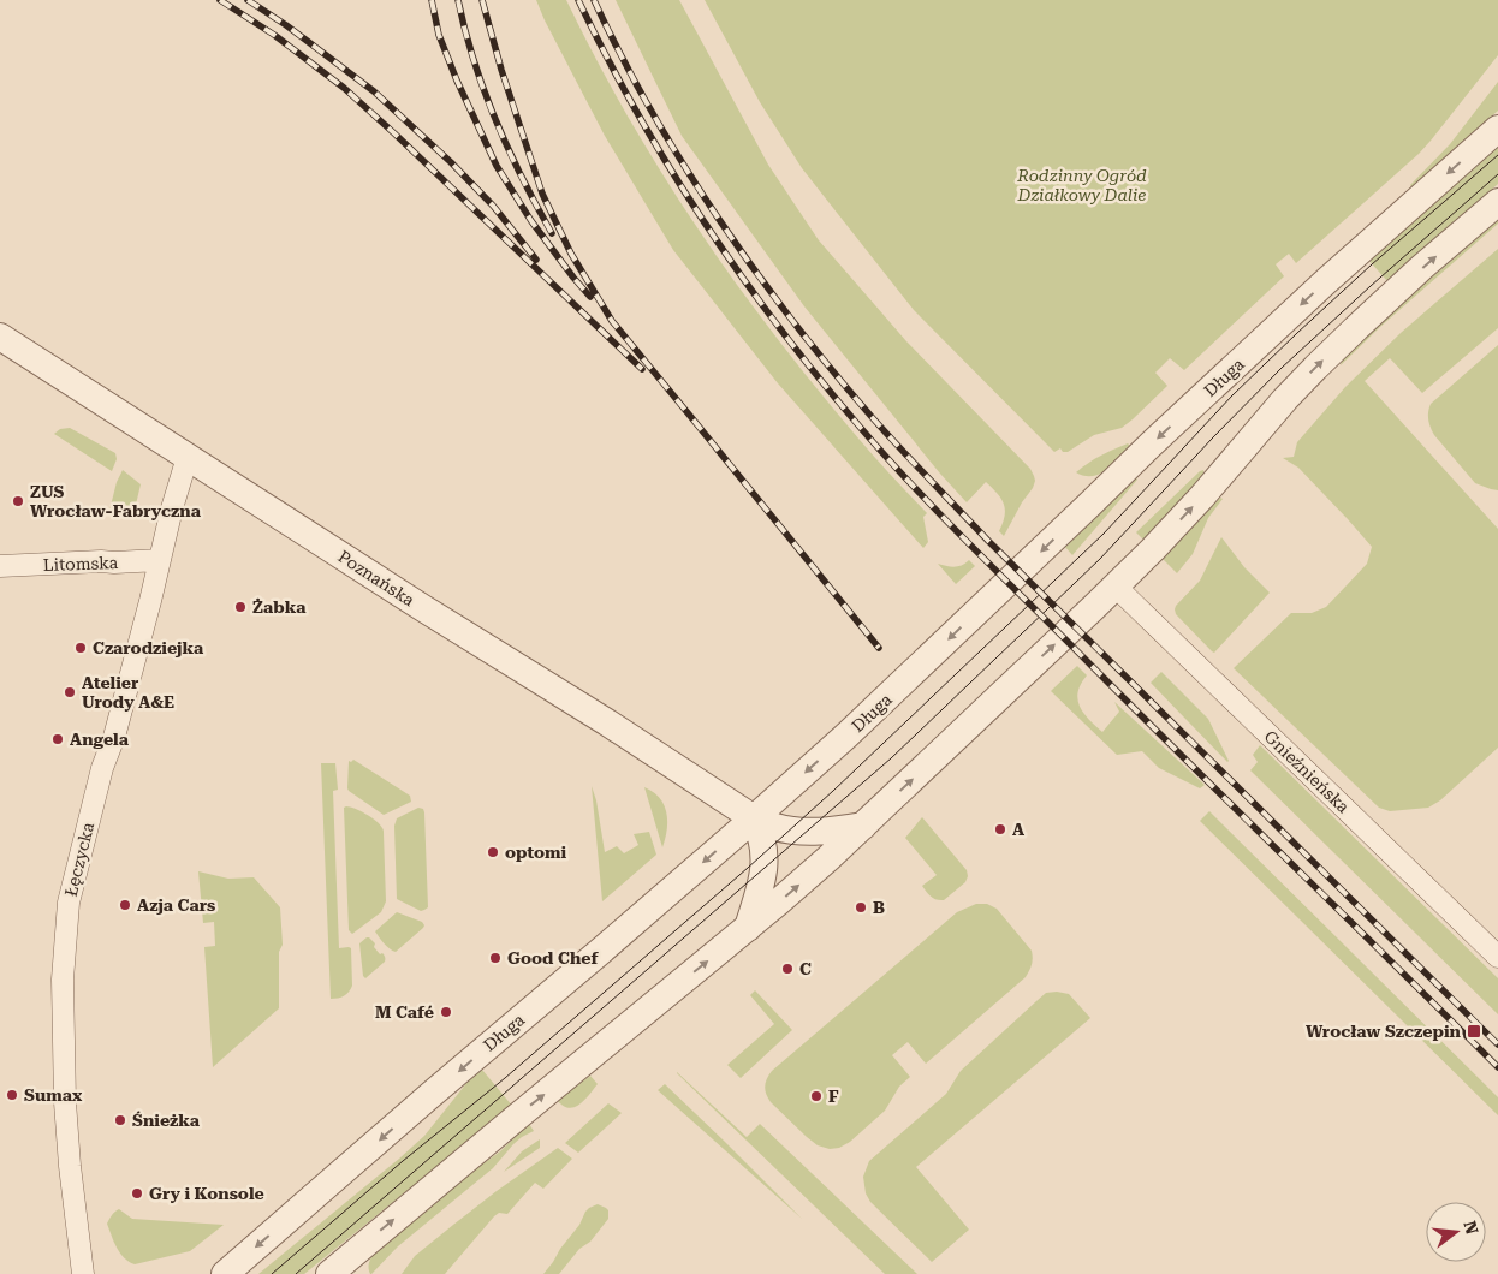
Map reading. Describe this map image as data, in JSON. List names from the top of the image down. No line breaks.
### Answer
{"streets":{"street":["Długa","Litomska","Poznańska","Gnieźnieńska","Łęczycka"]},"crossings":[["Długa","Poznańska"],["Litomska","Łęczycka"],["Poznańska","Łęczycka"]],"parks":["Rodzinny Ogród Działkowy Dalie"],"places":{"other":["ZUS Wrocław-Fabryczna","Żabka","Czarodziejka","Atelier Urody A&E","Angela","A","optomi","Azja Cars","B","Good Chef","C","M Café","Sumax","F","Śnieżka","Gry i Konsole"],"transit":["Wrocław Szczepin"]},"north":"right"}
